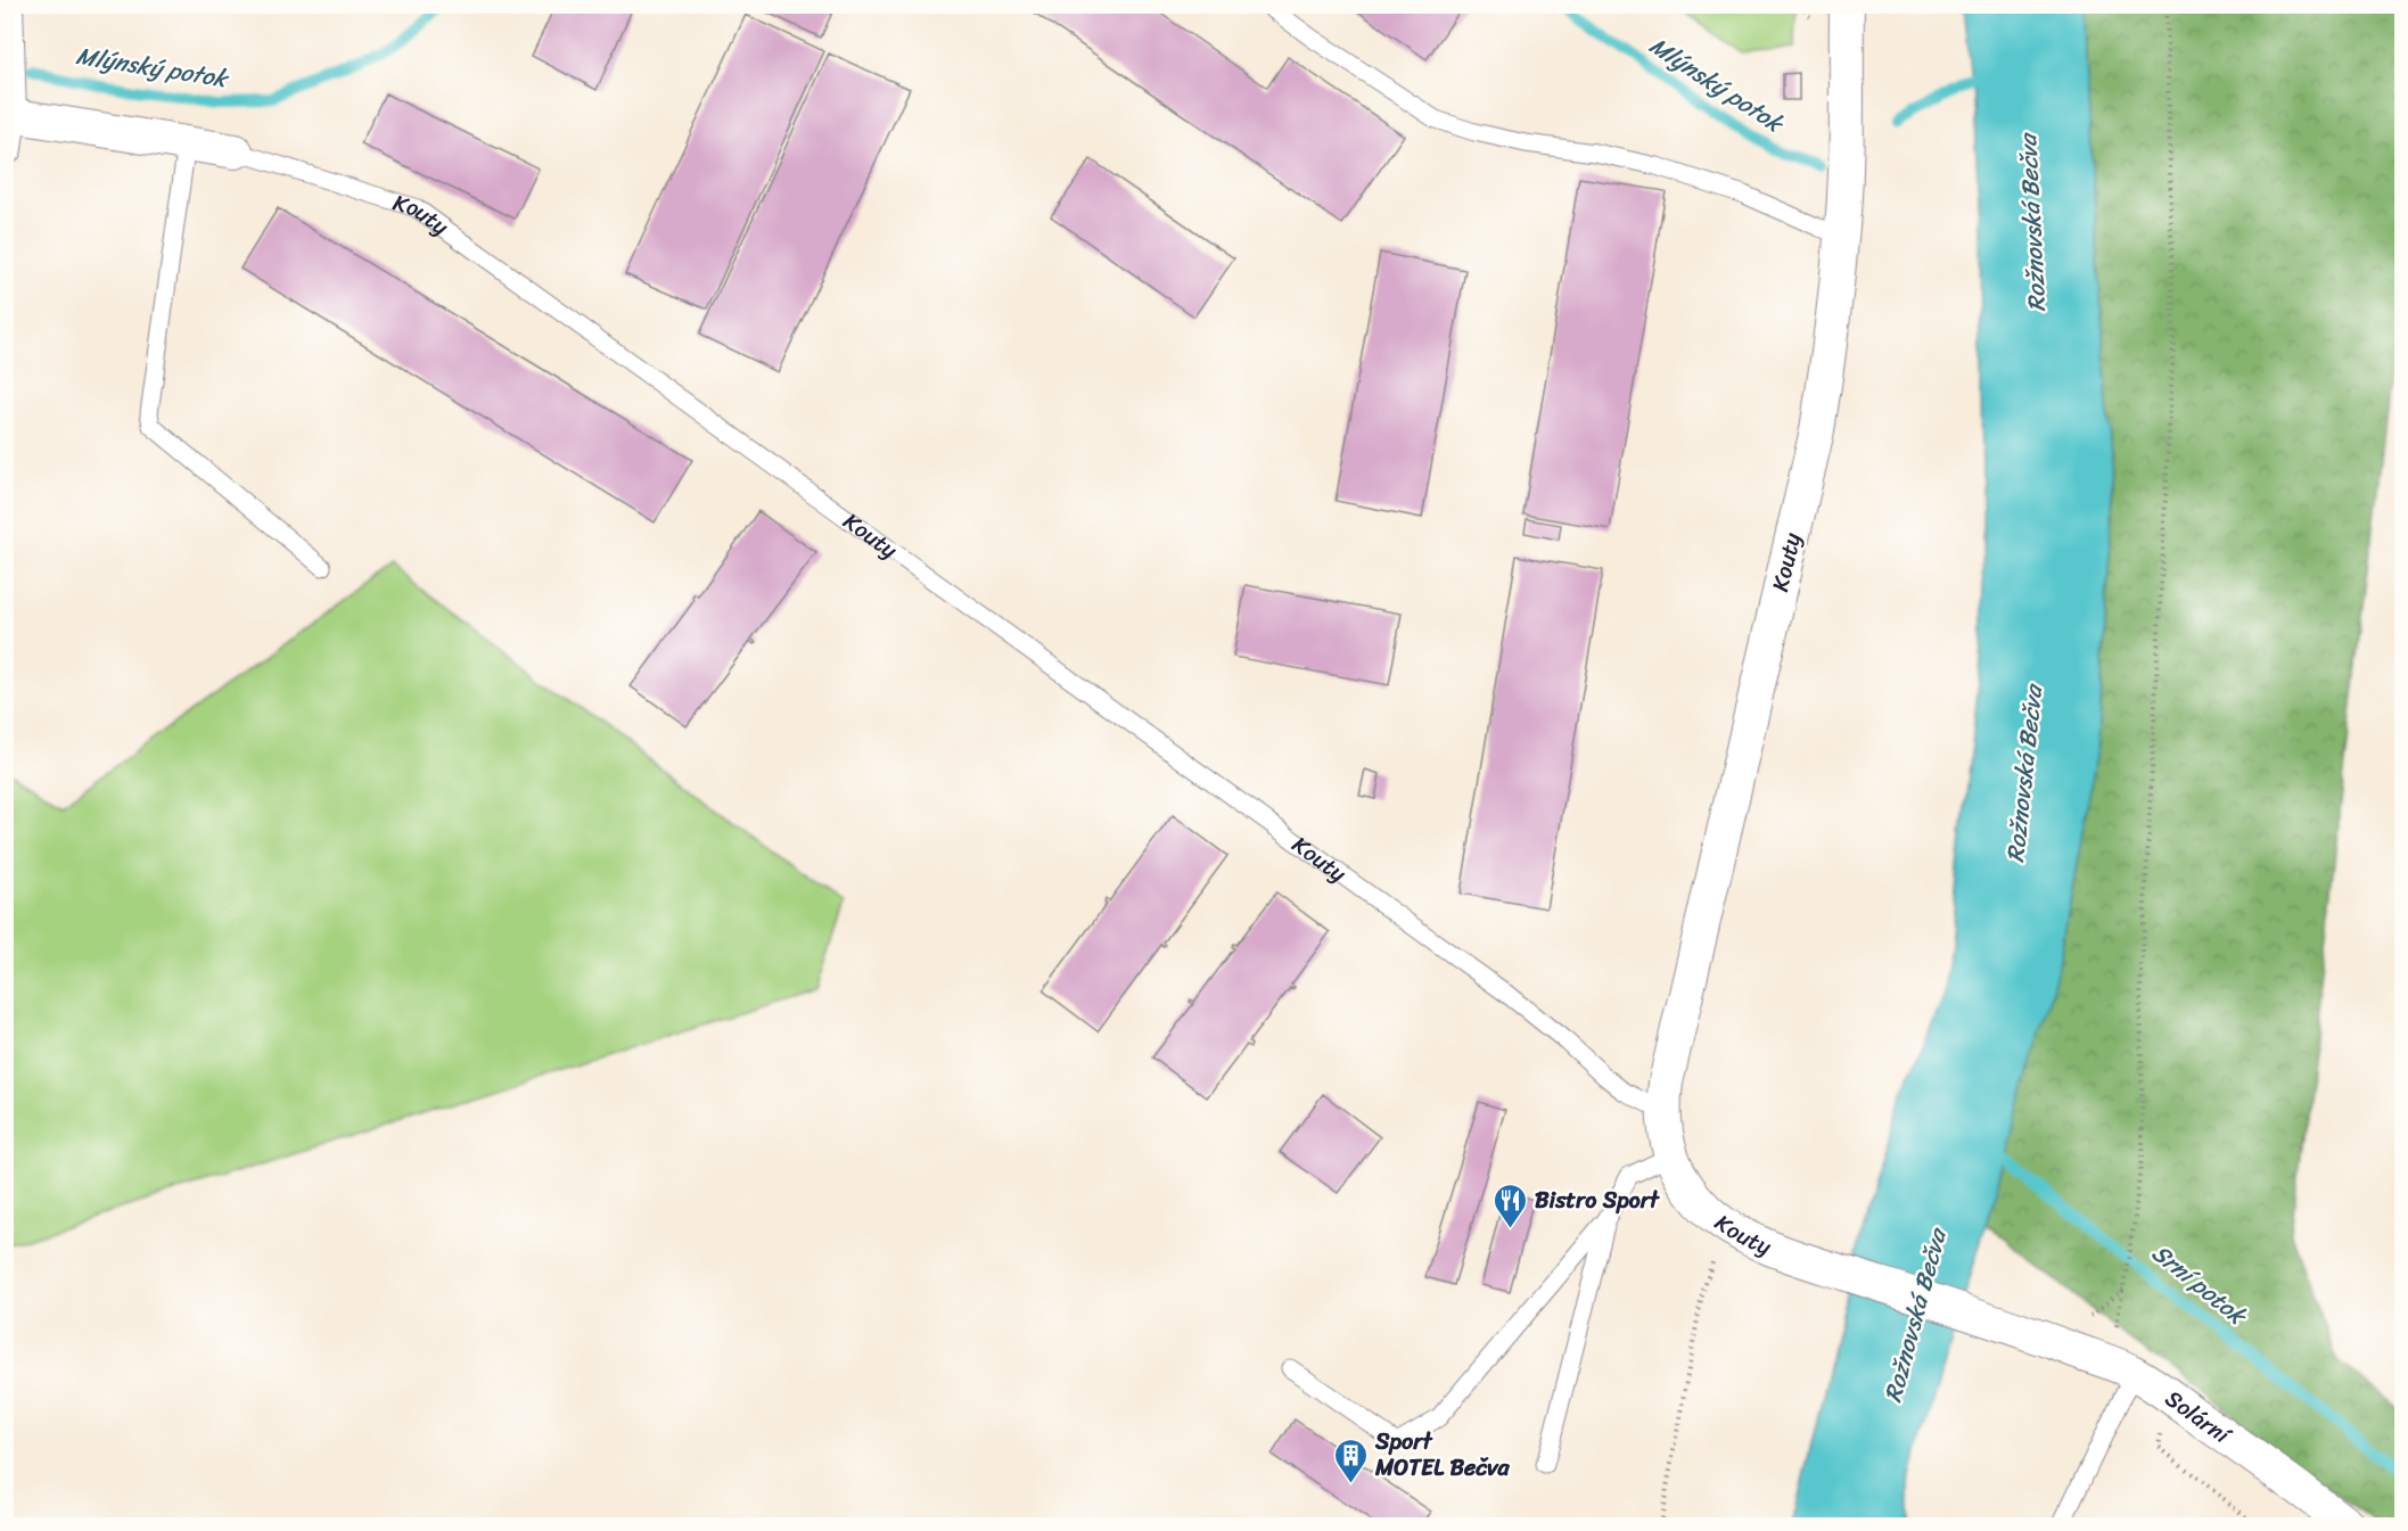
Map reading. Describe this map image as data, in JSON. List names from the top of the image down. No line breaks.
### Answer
{"streets":{"street":["Kouty","Solární"]},"crossings":[["Kouty","Solární"]],"water":["Mlýnský potok","Rožnovská Bečva","Srní potok"],"places":{"restaurant":["Bistro Sport"],"building":["Sport MOTEL Bečva"]}}
